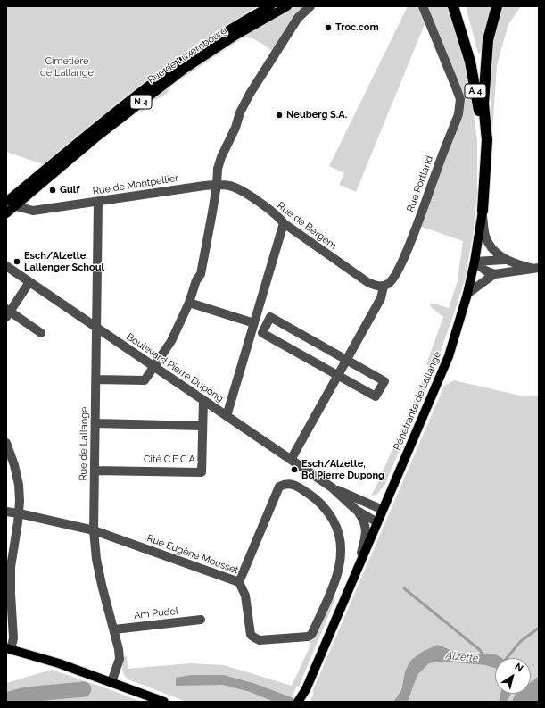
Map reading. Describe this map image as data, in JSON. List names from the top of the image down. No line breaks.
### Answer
{"streets":{"highway":["A 4"],"main road":["Rue de Luxembourg","N 4","Pénétrante de Lallange"],"street":["Rue Portland","Rue de Montpellier","Rue de Bergem","Boulevard Pierre Dupong","Rue de Lallange","Cité C.E.C.A.","Rue Eugène Mousset","Am Pudel"]},"crossings":[["Rue de Luxembourg","Rue de Montpellier"],["Rue Portland","Rue de Bergem"],["Rue de Montpellier","Rue de Bergem"],["Rue de Montpellier","Rue de Lallange"],["Boulevard Pierre Dupong","Pénétrante de Lallange"],["Boulevard Pierre Dupong","Rue de Lallange"],["Boulevard Pierre Dupong","Cité C.E.C.A."],["Rue de Lallange","Cité C.E.C.A."],["Rue de Lallange","Rue Eugène Mousset"],["Rue de Lallange","Am Pudel"]],"water":["Alzette"],"parks":["Cimetière de Lallange"],"places":["Troc.com","Neuberg S.A.","Gulf","Esch/Alzette, Lallenger Schoul","Esch/Alzette, Bd Pierre Dupong"],"north":"top right"}
